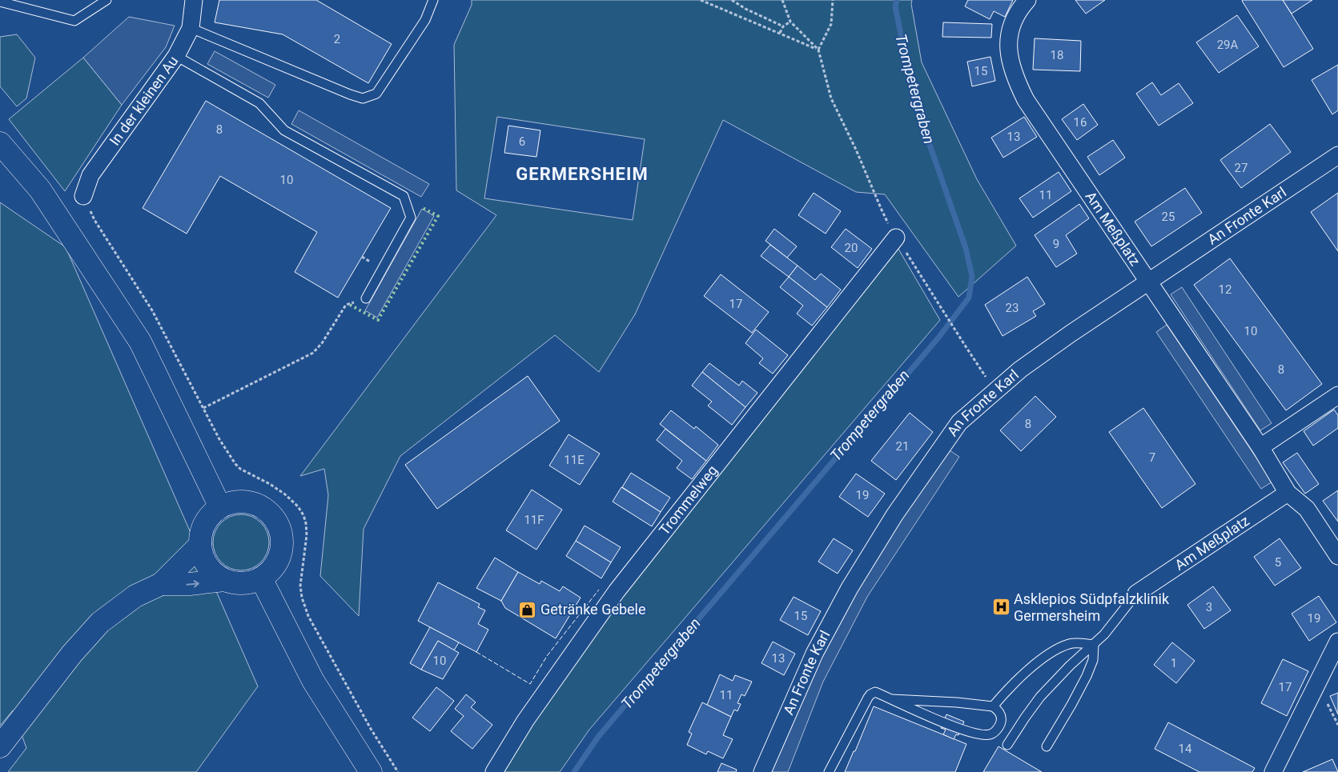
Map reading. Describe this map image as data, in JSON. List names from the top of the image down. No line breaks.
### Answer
{"streets":{"street":["In der kleinen Au","An Fronte Karl","Am Meßplatz","Trommelweg"]},"crossings":[["An Fronte Karl","Am Meßplatz"]],"districts":["GERMERSHEIM"],"water":["Trompetergraben"],"places":{"hospital":["Asklepios Südpfalzklinik Germersheim"],"shop":["Getränke Gebele"]},"house_numbers":["2","29A","18","15","16","8","13","6","27","10","11","25","9","20","12","17","23","10","8","8","21","7","11E","19","11F","5","3","15","19","13","10","1","17","11","14"]}
